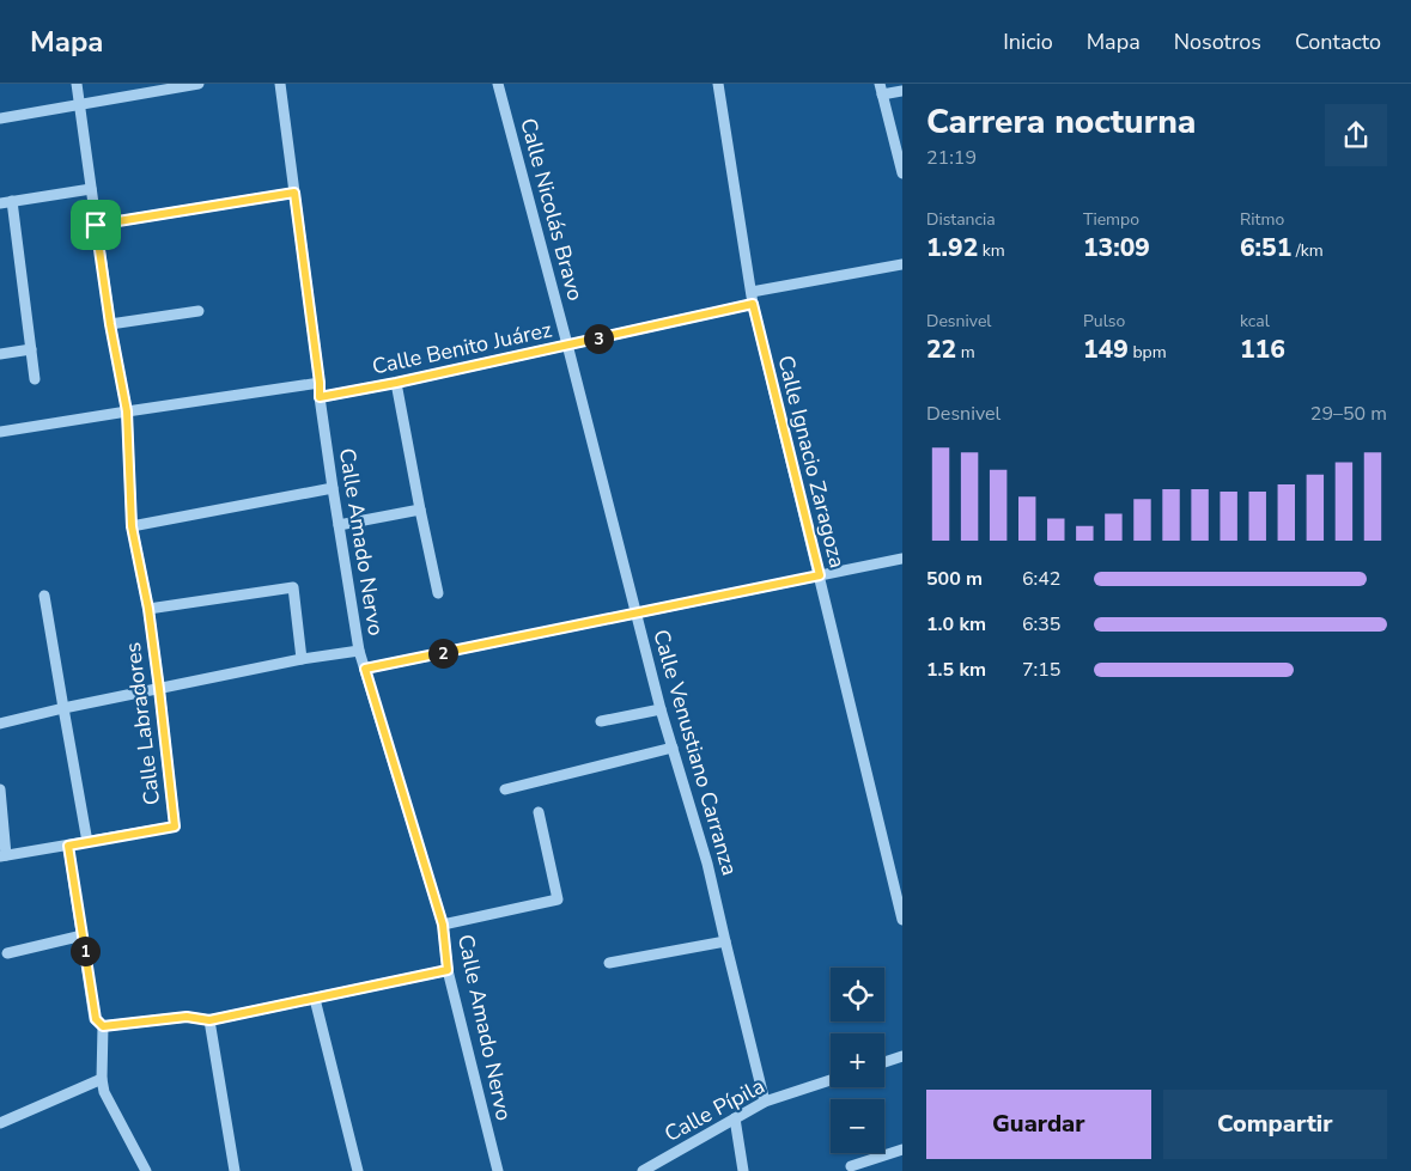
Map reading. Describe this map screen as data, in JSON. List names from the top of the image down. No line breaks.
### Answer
{"streets":{"street":["Calle Nicolás Bravo","Calle Benito Juárez","Calle Ignacio Zaragoza","Calle Amado Nervo","Calle Labradores","Calle Venustiano Carranza","Calle Pípila"]},"crossings":[["Calle Nicolás Bravo","Calle Benito Juárez"],["Calle Nicolás Bravo","Calle Venustiano Carranza"],["Calle Benito Juárez","Calle Ignacio Zaragoza"],["Calle Benito Juárez","Calle Amado Nervo"],["Calle Benito Juárez","Calle Venustiano Carranza"],["Calle Venustiano Carranza","Calle Pípila"]],"page":{"header":"Mapa","nav":["Inicio","Mapa","Nosotros","Contacto"],"heading":["Carrera nocturna","21:19"],"stats":[["Distancia","1.92 km"],["Tiempo","13:09"],["Ritmo","6:51 /km"],["Desnivel","22 m"],["Pulso","149 bpm"],["kcal","116"]],"pins":["3","2","1"],"chart":["Desnivel","29–50 m"],"list":[{"name":"500 m","note":"6:42"},{"name":"1.0 km","note":"6:35"},{"name":"1.5 km","note":"7:15"}],"map_buttons":["+","−"],"buttons":["Guardar","Compartir"]}}
